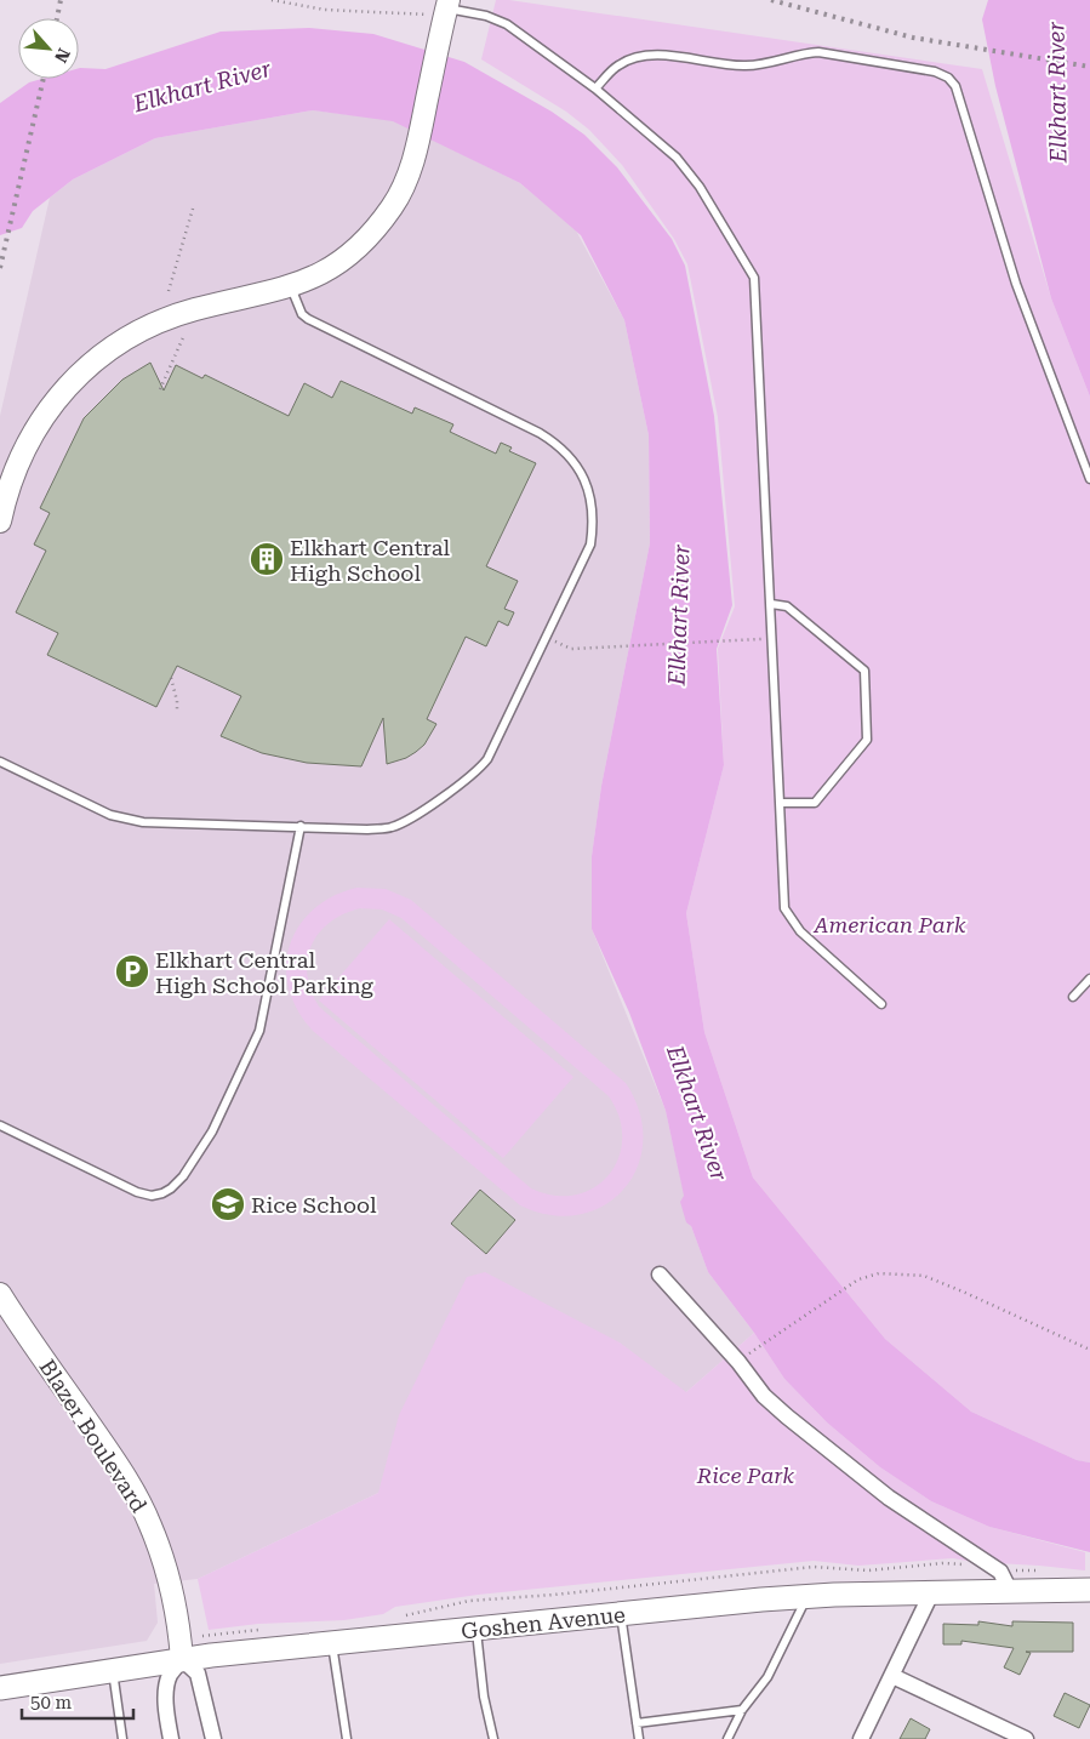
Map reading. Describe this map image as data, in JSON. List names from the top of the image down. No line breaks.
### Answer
{"streets":{"main road":["Blazer Boulevard","Goshen Avenue"]},"crossings":[["Blazer Boulevard","Goshen Avenue"]],"water":["Elkhart River"],"parks":["American Park","Rice Park"],"places":{"building":["Elkhart Central High School"],"parking":["Elkhart Central High School Parking"],"school or university":["Rice School"]},"scale_bar":"50 m","north":"bottom right"}
